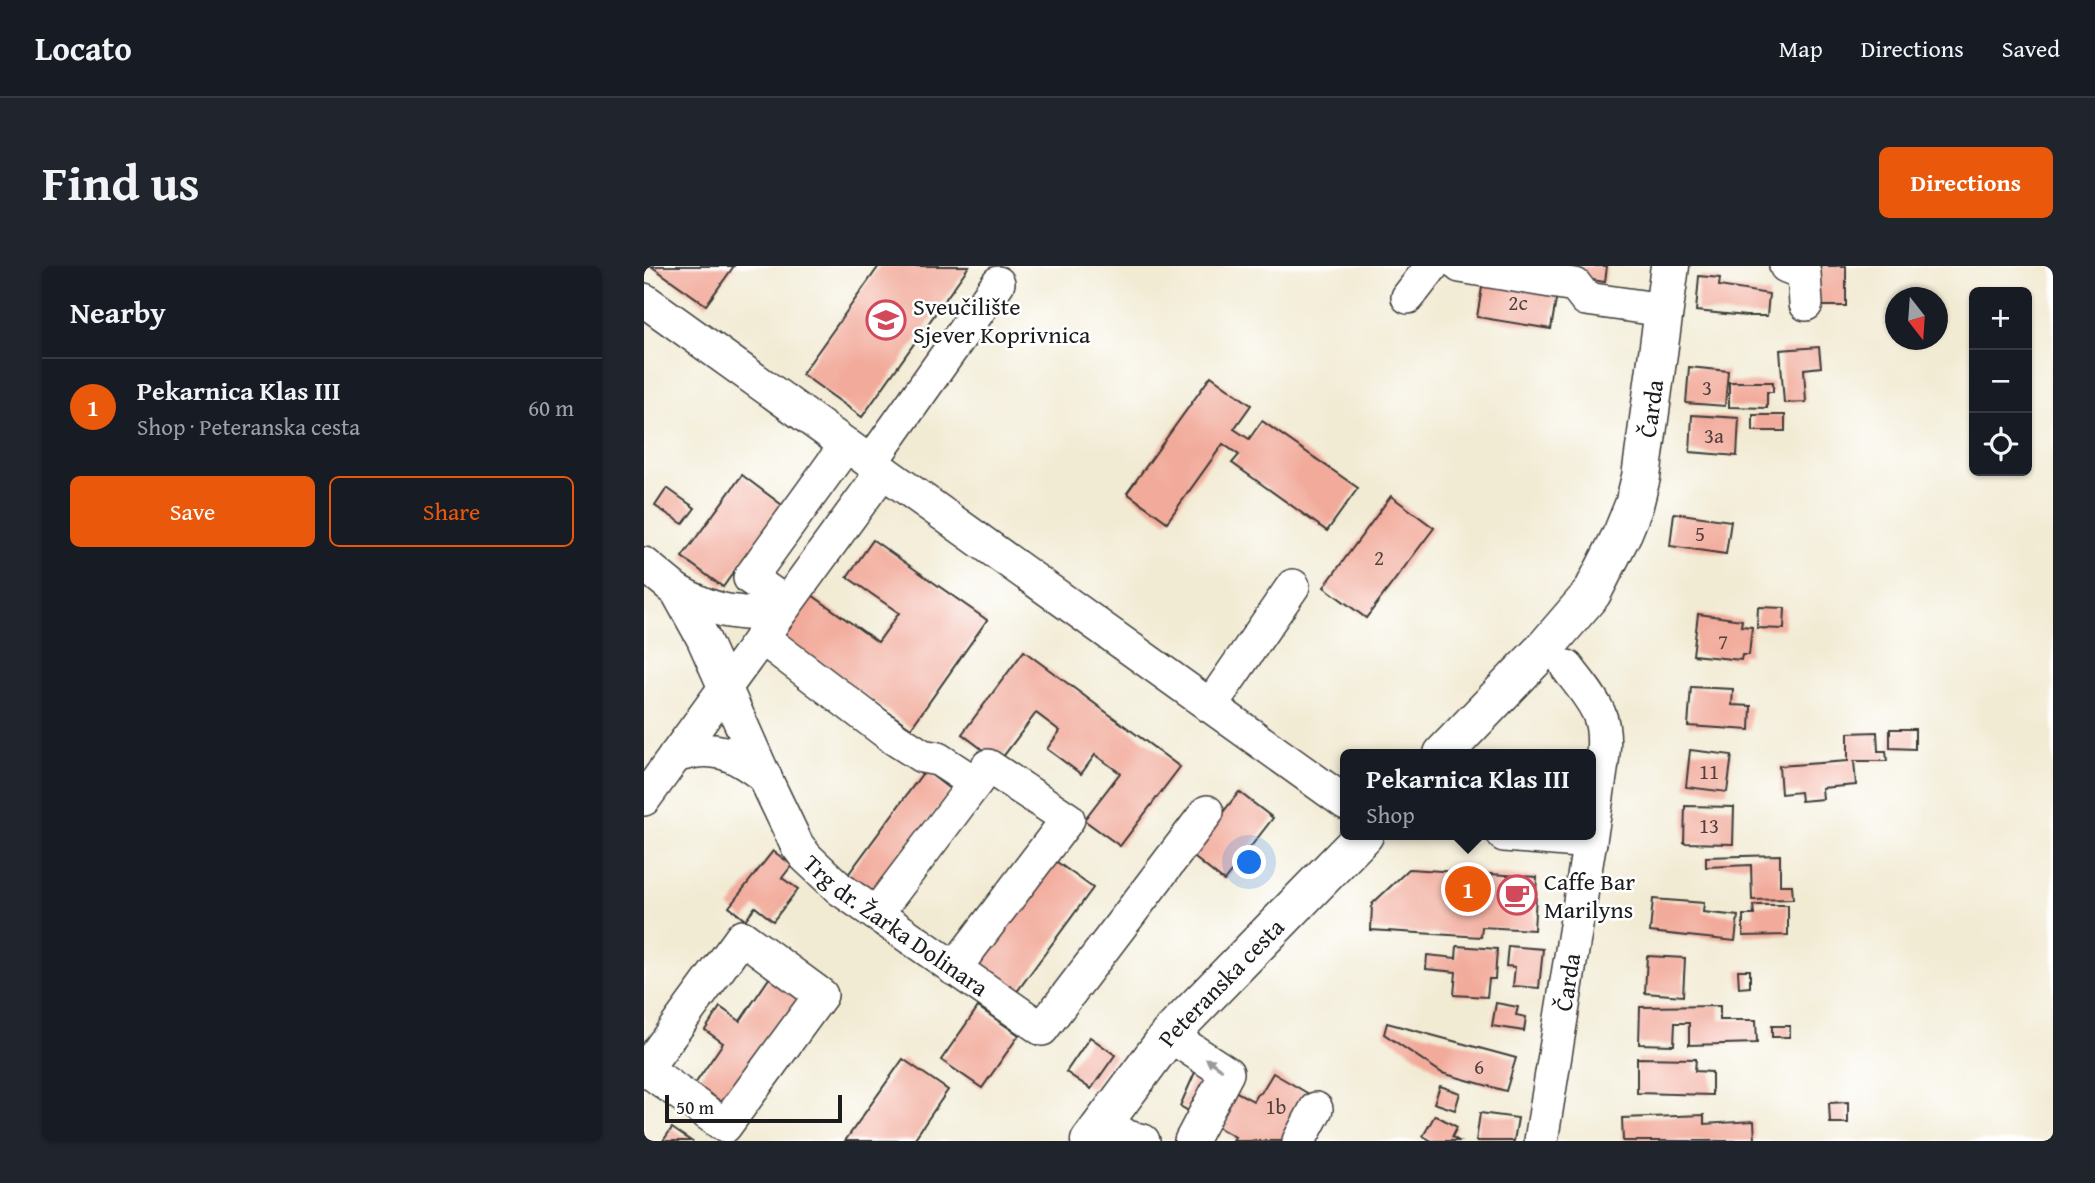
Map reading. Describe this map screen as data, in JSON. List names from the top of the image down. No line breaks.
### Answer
{"streets":{"main road":["Čarda","Peteranska cesta"],"street":["Trg dr. Žarka Dolinara"]},"places":{"school or university":["Sveučilište Sjever Koprivnica"],"cafe":["Caffe Bar Marilyns"]},"house_numbers":["2c","3","3a","5","2","7","11","13","6","1b"],"scale_bar":"50 m","north":"bottom","page":{"header":"Locato","nav":["Map","Directions","Saved"],"title":"Find us","buttons":["Directions",["Save","Share"]],"heading":"Nearby","map_buttons":["+","−"],"list":[{"mark":"1","name":"Pekarnica Klas III","note":"Shop · Peteranska cesta","value":"60 m"}],"popup":["Pekarnica Klas III","Shop"],"pins":"1","scale":"50 m"}}
